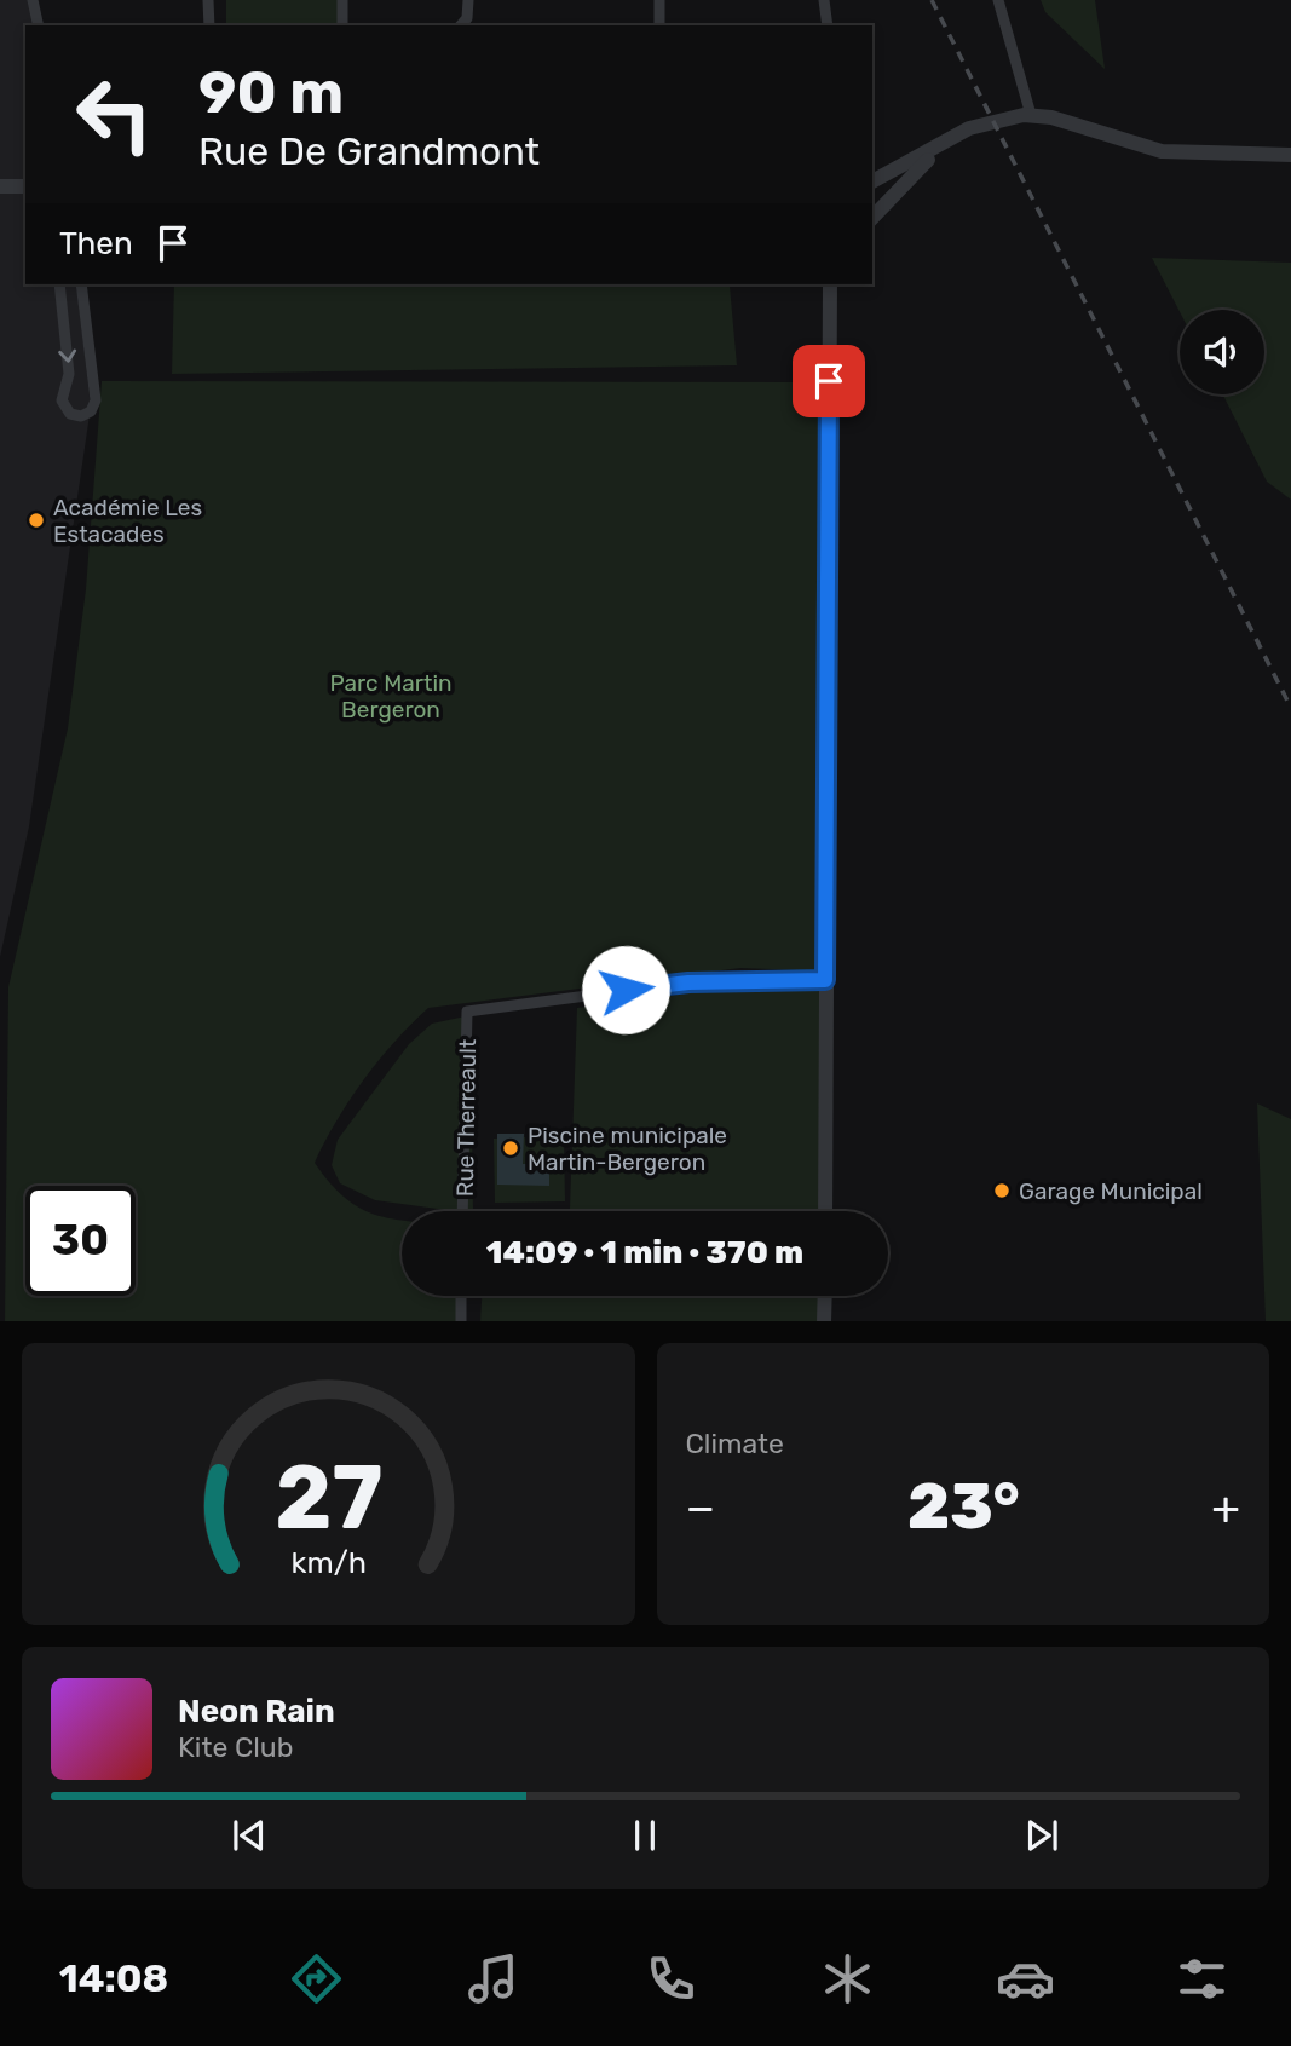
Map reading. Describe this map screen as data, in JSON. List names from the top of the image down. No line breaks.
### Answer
{"streets":{"street":["Rue Therreault"]},"parks":["Parc Martin Bergeron"],"places":["Académie Les Estacades","Piscine municipale Martin-Bergeron","Garage Municipal"],"page":{"turn":["90 m","Rue De Grandmont"],"then":"Then","limit":"30","trip":"14:09 · 1 min · 370 m","tile":"Climate","heat":["−","23°","+"],"song":["Neon Rain","Kite Club"],"tabs":"14:08","gauge":["27","km/h"]}}
